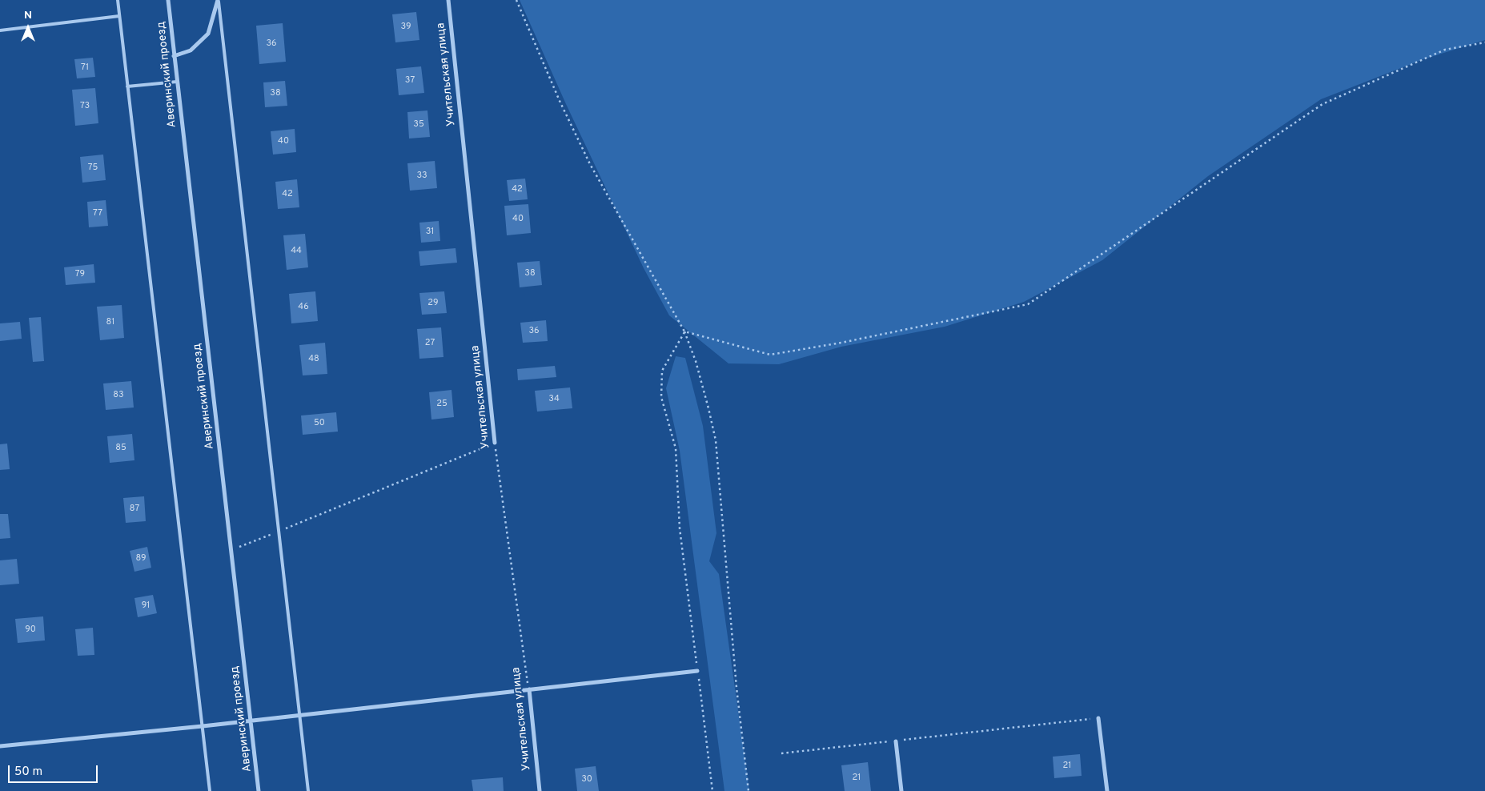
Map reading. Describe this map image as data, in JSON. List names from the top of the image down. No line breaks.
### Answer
{"streets":{"street":["Аверинский проезд","Учительская улица"]},"house_numbers":["39","36","71","37","38","73","35","40","75","33","42","42","77","40","31","44","38","79","29","46","81","36","27","48","83","34","25","50","85","87","89","91","90","21","21","30"],"scale_bar":"50 m","north":"top"}
